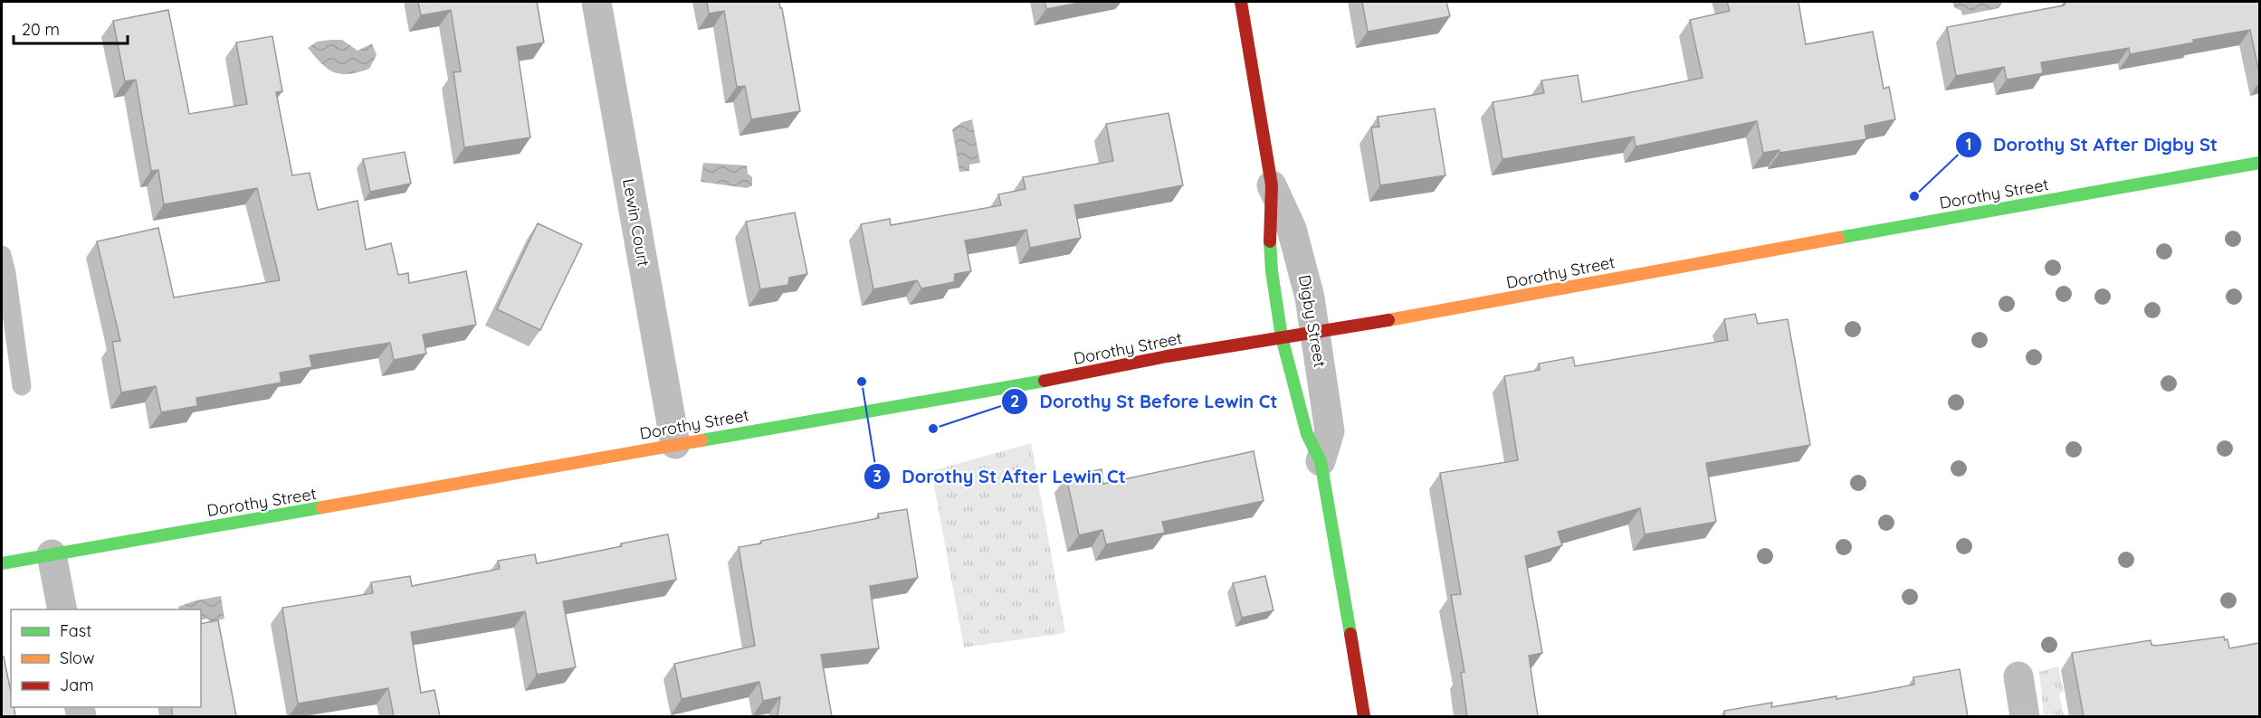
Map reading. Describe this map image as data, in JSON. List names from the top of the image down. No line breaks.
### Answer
{"streets":{"main road":["Dorothy Street","Digby Street"],"street":["Lewin Court"]},"crossings":[["Dorothy Street","Lewin Court"],["Dorothy Street","Digby Street"]],"places":["Dorothy St After Digby St","Dorothy St After Lewin Ct","Dorothy St Before Lewin Ct"],"legend":["Fast","Slow","Jam"],"scale_bar":"20 m"}
